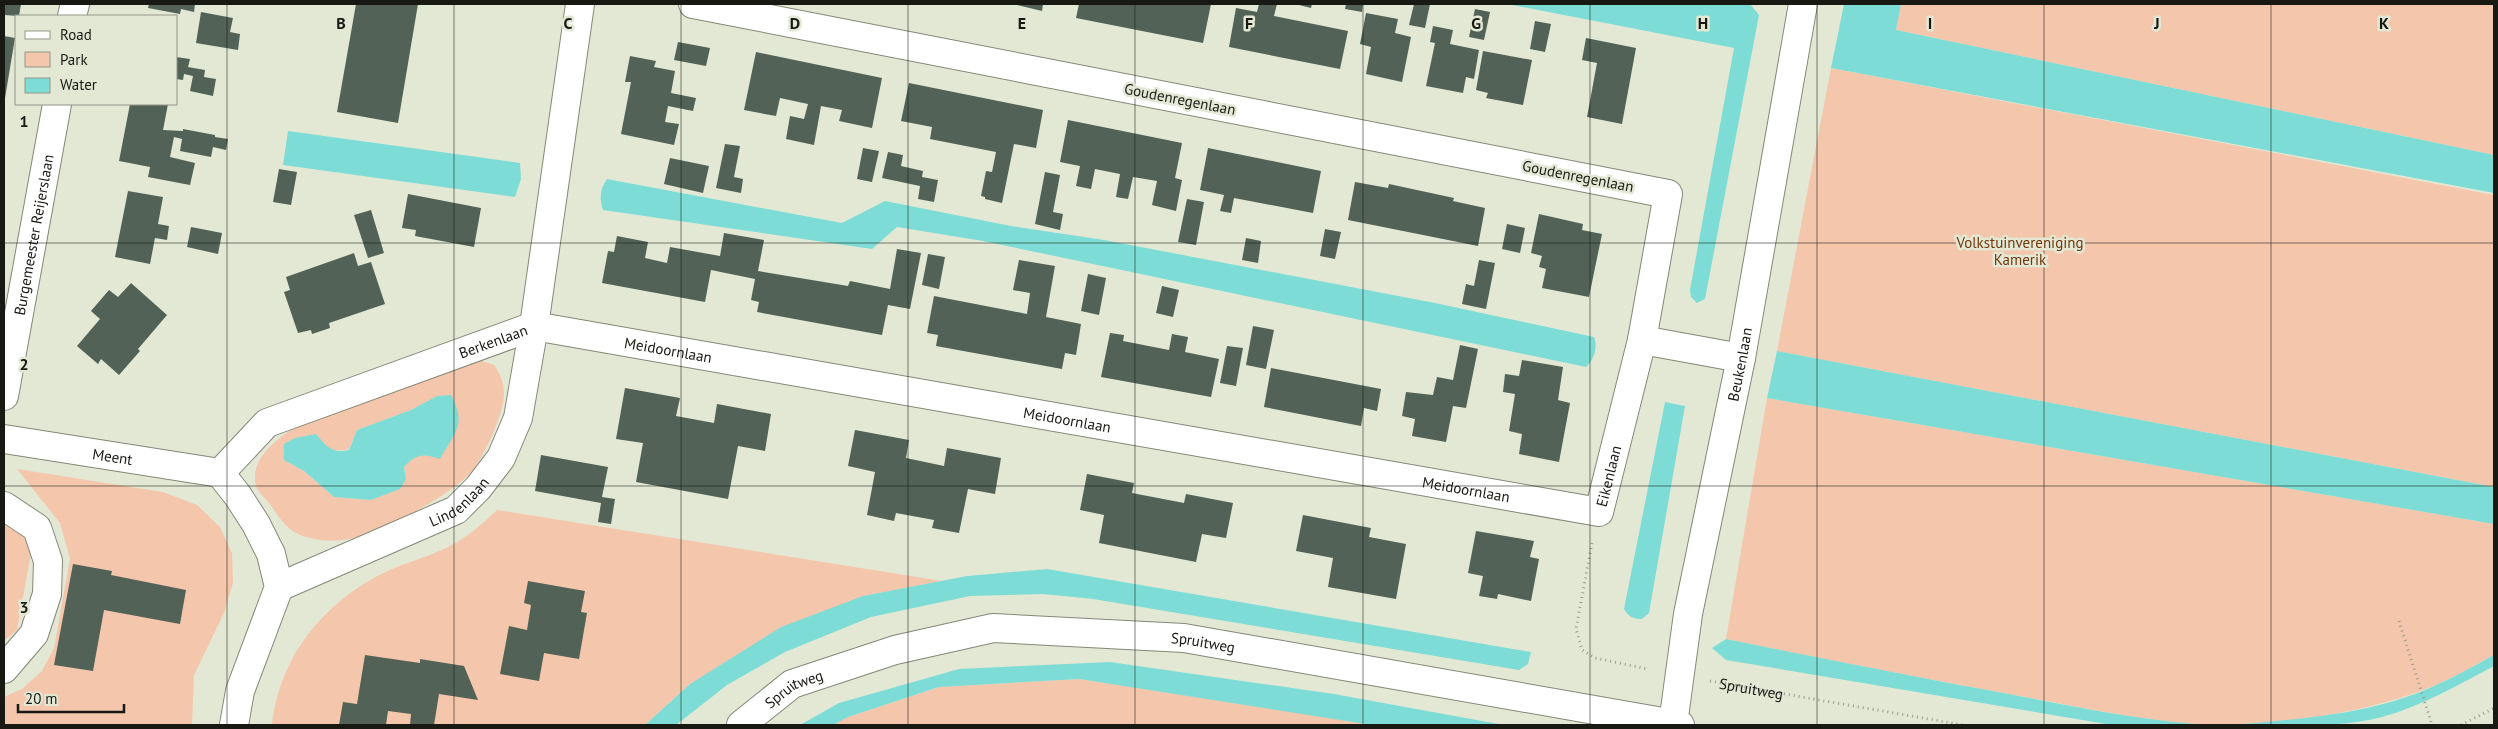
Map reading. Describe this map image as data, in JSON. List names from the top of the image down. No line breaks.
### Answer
{"streets":{"street":["Goudenregenlaan","Burgemeester Reijerslaan","Berkenlaan","Meidoornlaan","Beukenlaan","Meent","Eikenlaan","Lindenlaan","Spruitweg"]},"crossings":[["Goudenregenlaan","Eikenlaan"],["Berkenlaan","Meidoornlaan"],["Berkenlaan","Meent"],["Berkenlaan","Lindenlaan"],["Meidoornlaan","Eikenlaan"],["Meidoornlaan","Lindenlaan"],["Beukenlaan","Spruitweg"],["Eikenlaan","Spruitweg"]],"parks":["Volkstuinvereniging Kamerik"],"legend":["Road","Park","Water"],"scale_bar":"20 m","grid":{"columns":["B","C","D","E","F","G","H","I","J","K"],"rows":["1","2","3"]}}
